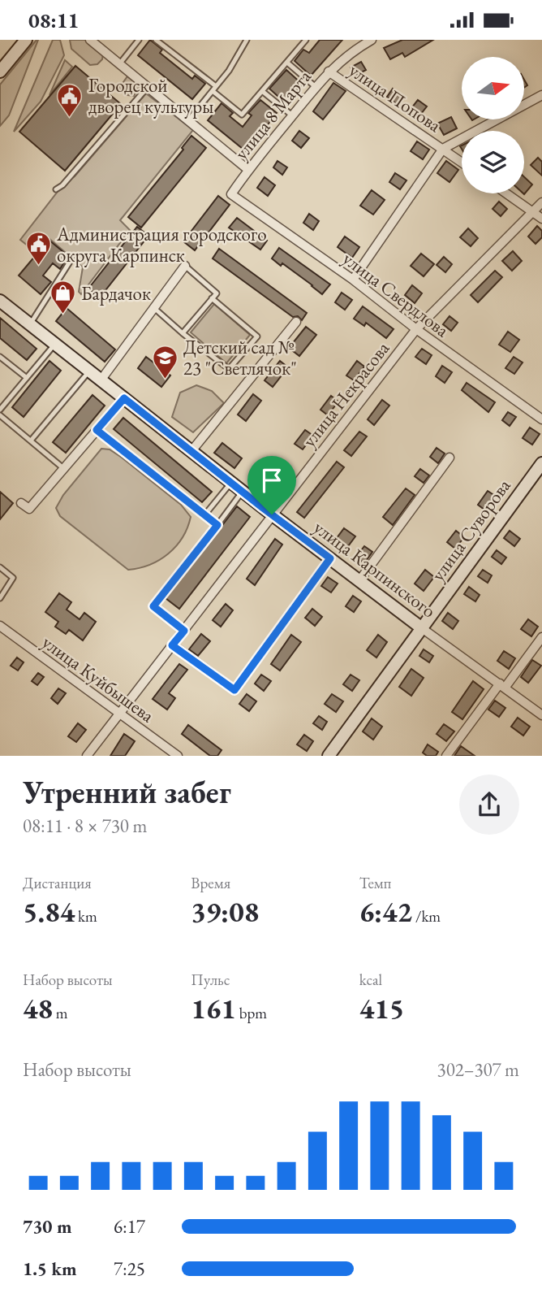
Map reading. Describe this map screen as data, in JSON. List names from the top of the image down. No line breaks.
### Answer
{"streets":{"street":["улица Попова","улица 8 Марта","улица Свердлова","улица Некрасова","улица Суворова","улица Карпинского","улица Куйбышева"]},"crossings":[["улица Попова","улица 8 Марта"],["улица 8 Марта","улица Свердлова"],["улица Свердлова","улица Некрасова"],["улица Некрасова","улица Карпинского"],["улица Некрасова","улица Куйбышева"],["улица Суворова","улица Карпинского"]],"places":{"public building":["Городской дворец культуры","Администрация городского округа Карпинск"],"shop":["Бардачок"],"school or university":["Детский сад № 23 \"Светлячок\""]},"north":"right","page":{"status":"08:11","heading":["Утренний забег","08:11 · 8 × 730 m"],"stats":[["Дистанция","5.84 km"],["Время","39:08"],["Темп","6:42 /km"],["Набор высоты","48 m"],["Пульс","161 bpm"],["kcal","415"]],"chart":["Набор высоты","302–307 m"],"list":[{"name":"730 m","note":"6:17"},{"name":"1.5 km","note":"7:25"}]}}
